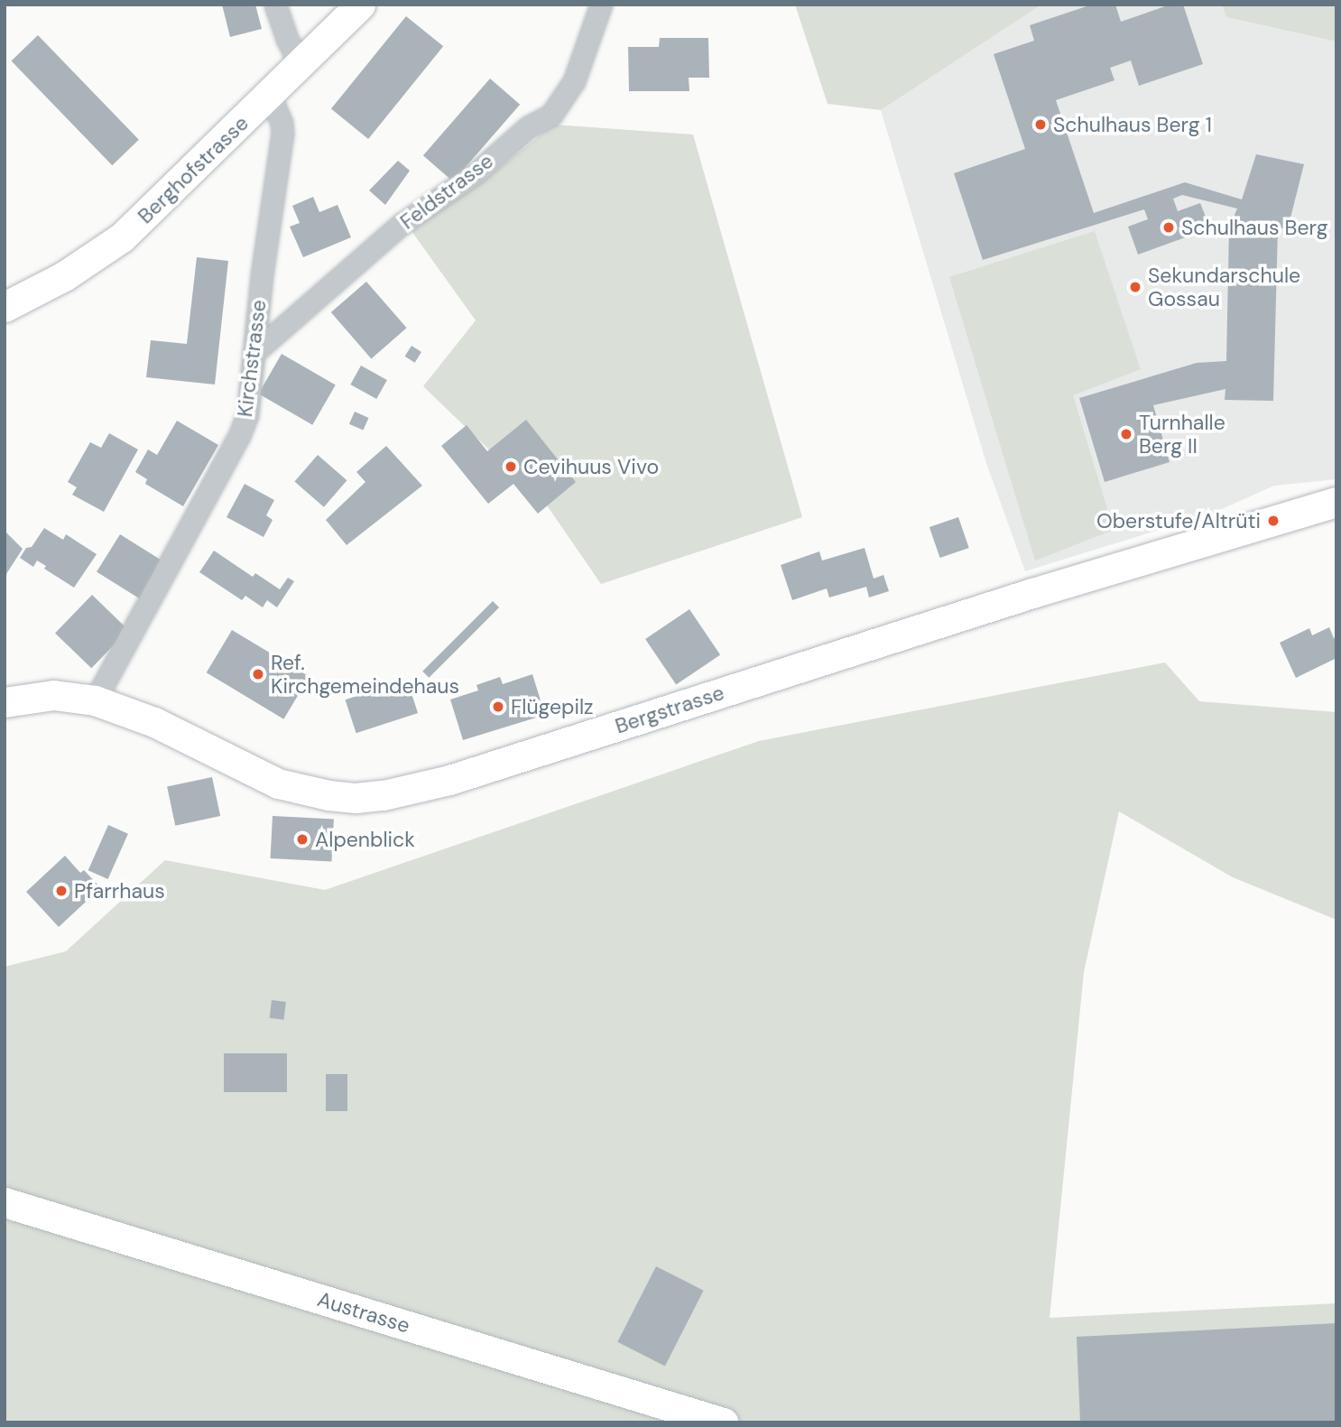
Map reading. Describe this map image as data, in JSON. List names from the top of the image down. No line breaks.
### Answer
{"streets":{"street":["Berghofstrasse","Feldstrasse","Kirchstrasse","Bergstrasse","Austrasse"]},"crossings":[["Berghofstrasse","Kirchstrasse"],["Feldstrasse","Kirchstrasse"],["Kirchstrasse","Bergstrasse"]],"places":["Schulhaus Berg 1","Schulhaus Berg","Sekundarschule Gossau","Turnhalle Berg II","Cevihuus Vivo","Oberstufe/Altrüti","Ref. Kirchgemeindehaus","Flügepilz","Alpenblick","Pfarrhaus"]}
